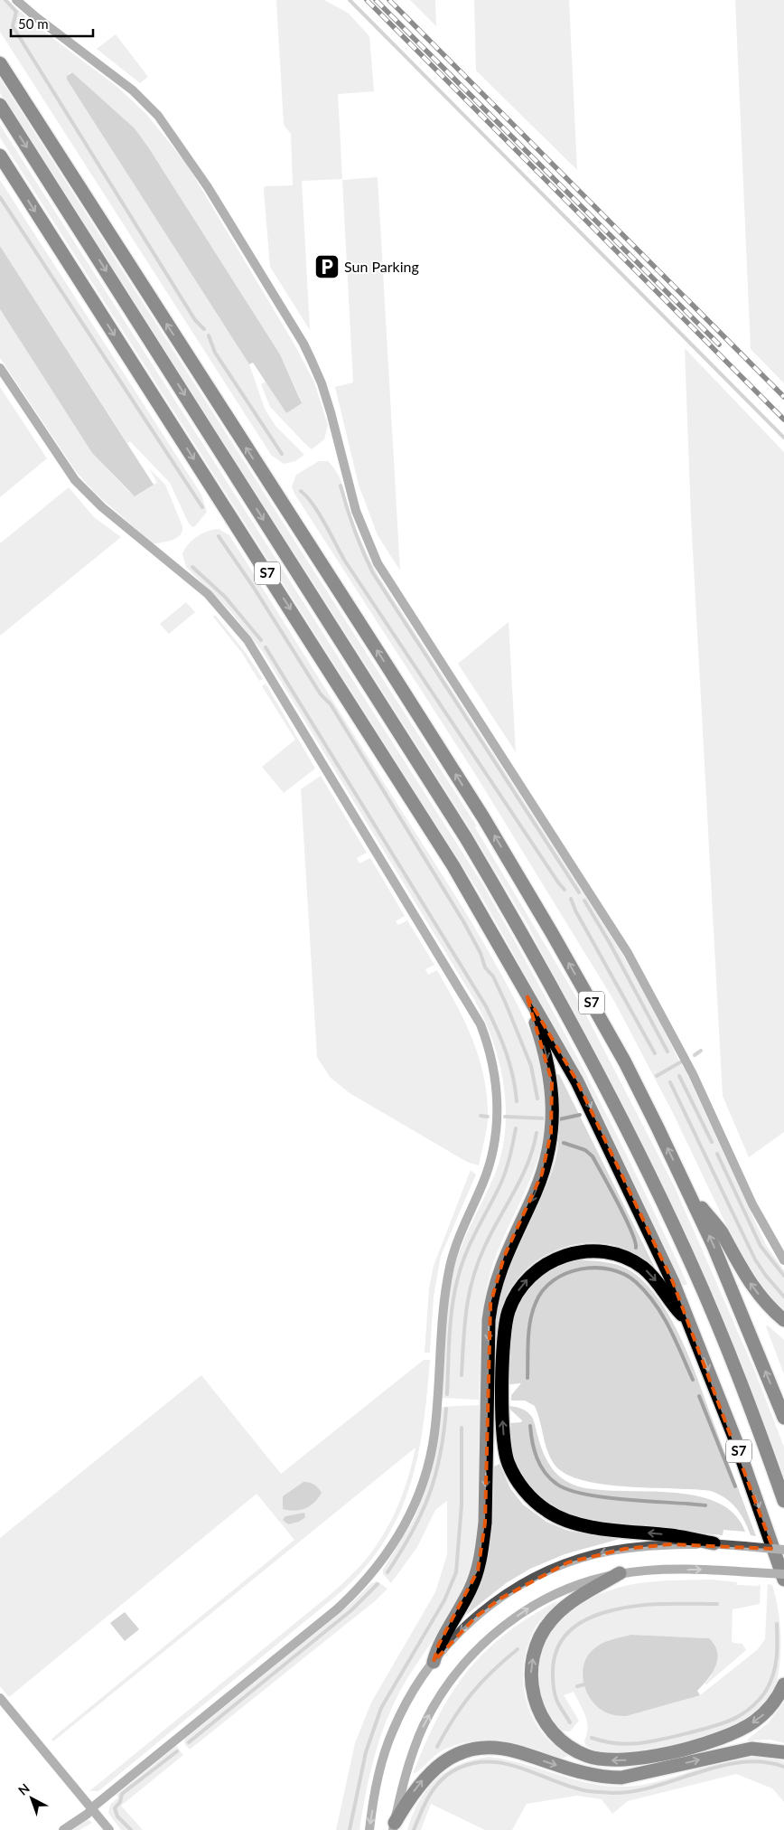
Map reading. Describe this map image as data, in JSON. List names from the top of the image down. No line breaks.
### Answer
{"streets":{"highway":["S7"]},"places":{"parking":["Sun Parking"]},"scale_bar":"50 m","north":"top left"}
